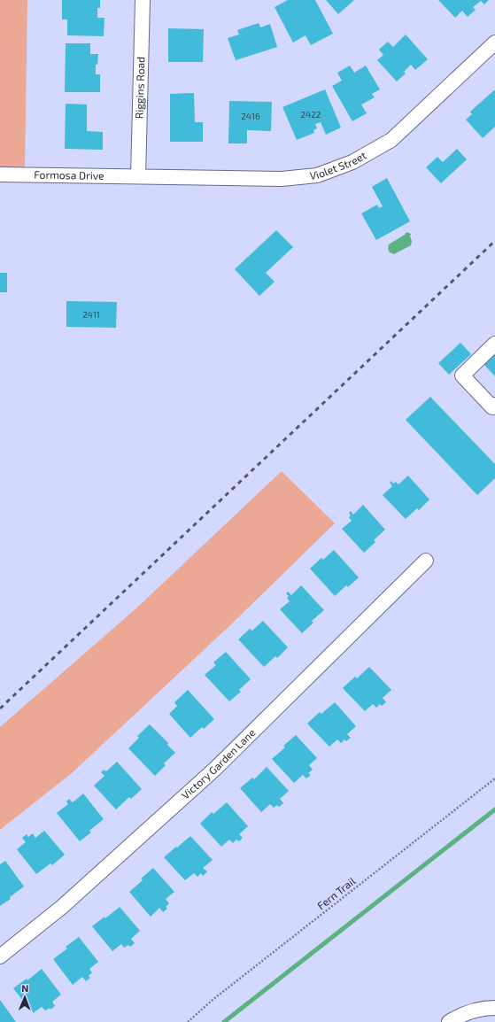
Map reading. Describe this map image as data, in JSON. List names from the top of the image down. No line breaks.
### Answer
{"streets":{"street":["Riggins Road","Violet Street","Formosa Drive","Victory Garden Lane"],"path":["Fern Trail"]},"crossings":[["Riggins Road","Violet Street"],["Riggins Road","Formosa Drive"],["Violet Street","Formosa Drive"]],"house_numbers":["2422","2416","2411"],"north":"top"}
